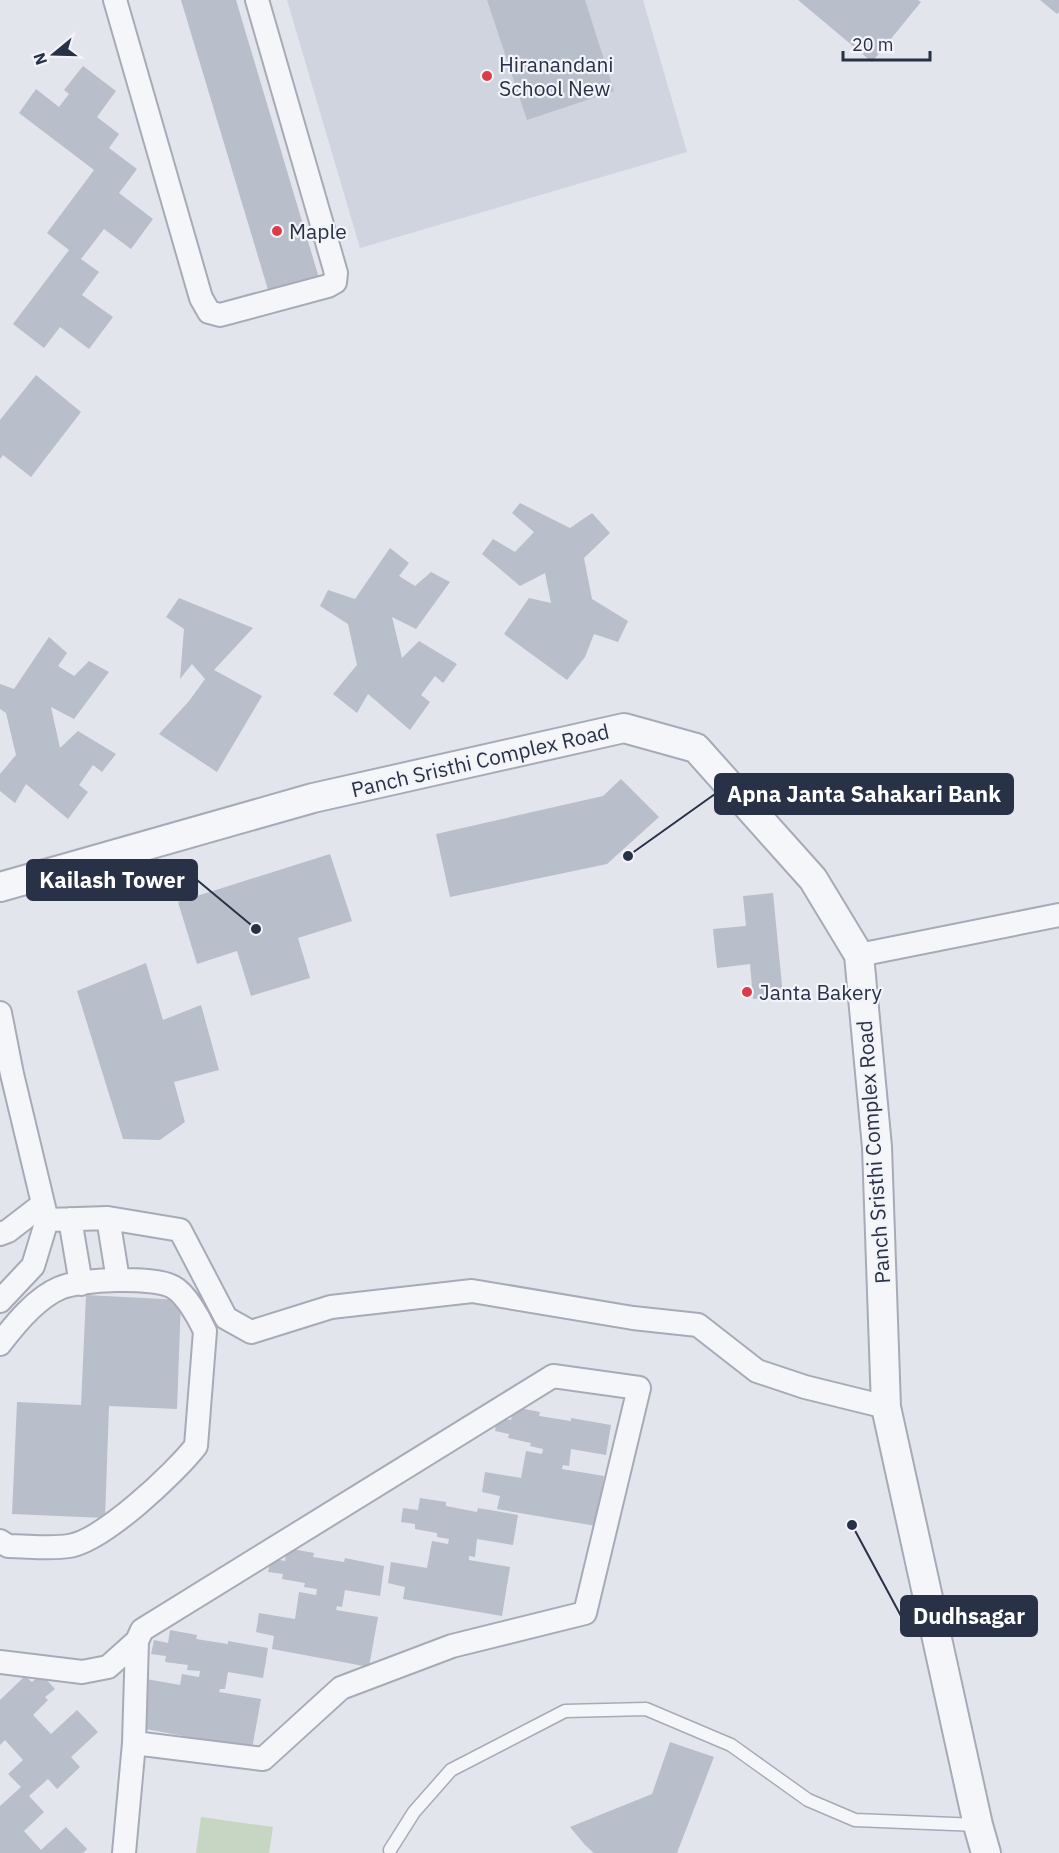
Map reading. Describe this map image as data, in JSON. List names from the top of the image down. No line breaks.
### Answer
{"streets":{"street":["Panch Sristhi Complex Road"]},"places":["Hiranandani School New","Maple","Apna Janta Sahakari Bank","Kailash Tower","Janta Bakery","Dudhsagar"],"scale_bar":"20 m","north":"left"}
